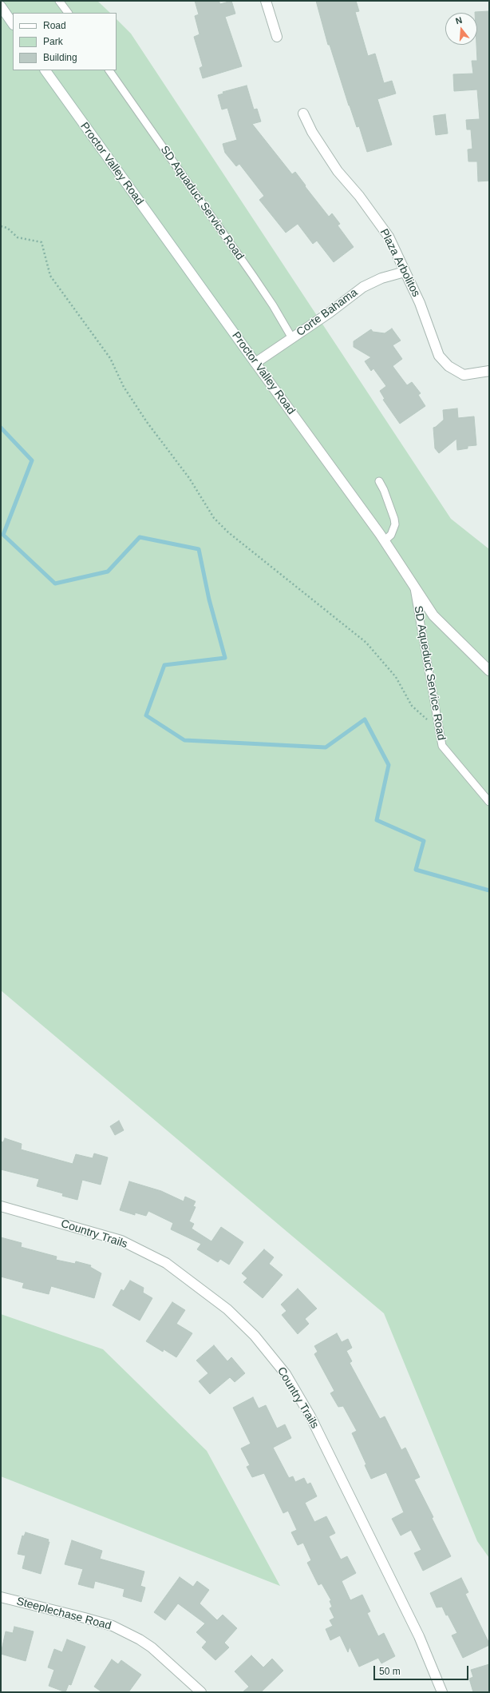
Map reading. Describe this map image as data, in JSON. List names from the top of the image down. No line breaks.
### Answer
{"streets":{"street":["Proctor Valley Road","Plaza Arbolitos","Corte Bahama","Country Trails","Steeplechase Road"],"lane":["SD Aquaduct Service Road","SD Aqueduct Service Road"]},"crossings":[["Proctor Valley Road","Corte Bahama"],["Proctor Valley Road","SD Aqueduct Service Road"],["SD Aquaduct Service Road","Corte Bahama"],["Plaza Arbolitos","Corte Bahama"]],"legend":["Road","Park","Building"],"scale_bar":"50 m","north":"top"}
